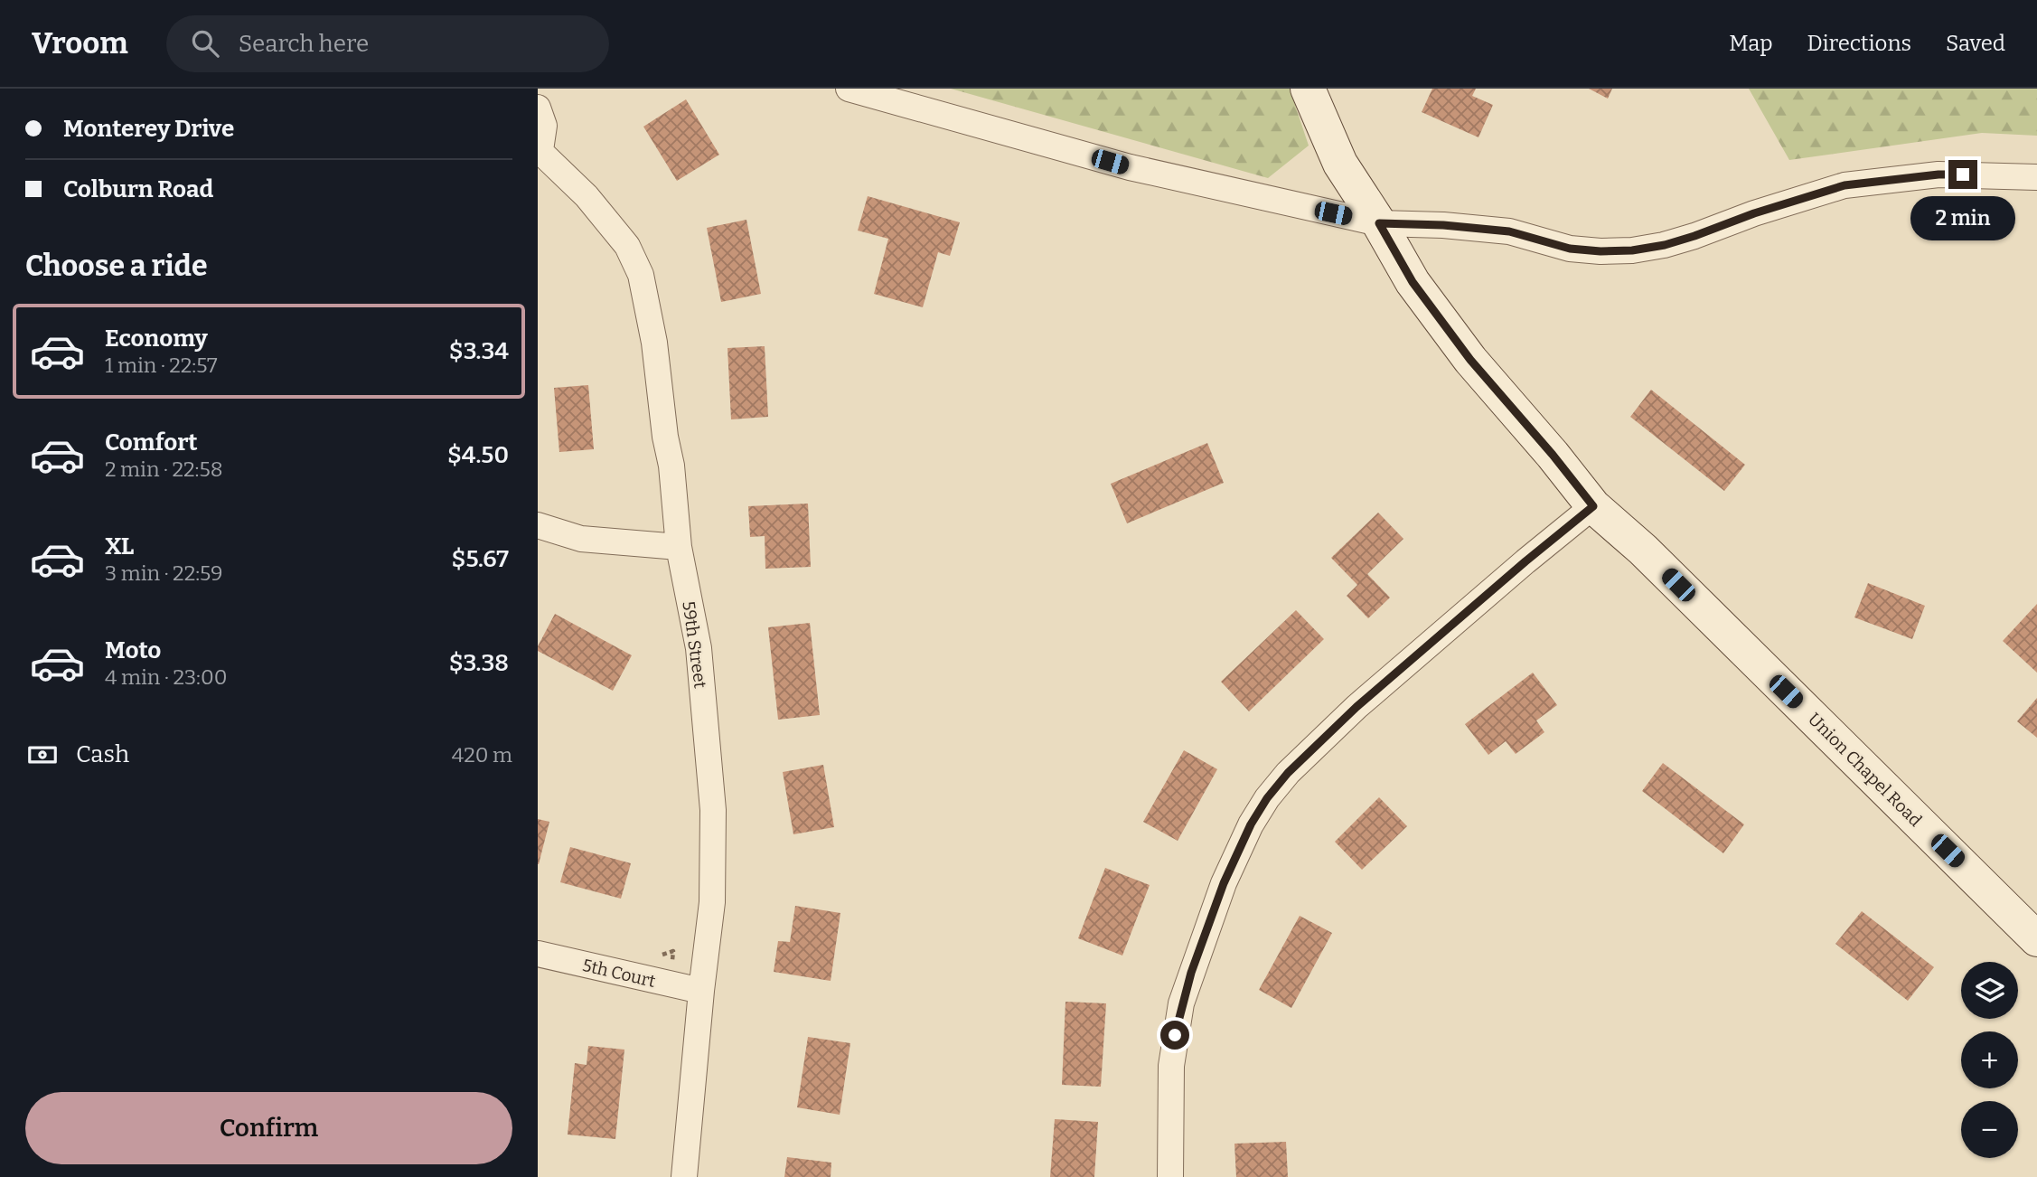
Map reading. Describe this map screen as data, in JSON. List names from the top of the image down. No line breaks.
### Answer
{"streets":{"street":["59th Street","Union Chapel Road","5th Court"]},"crossings":[["59th Street","5th Court"]],"page":{"header":"Vroom","search":"Search here","nav":["Map","Directions","Saved"],"banner":["Monterey Drive","Colburn Road"],"bubble":"2 min","heading":"Choose a ride","list":[{"name":"Economy","note":"1 min · 22:57","value":"$3.34"},{"name":"Comfort","note":"2 min · 22:58","value":"$4.50"},{"name":"XL","note":"3 min · 22:59","value":"$5.67"},{"name":"Moto","note":"4 min · 23:00","value":"$3.38"}],"pay":["Cash","420 m"],"map_buttons":["+","−"],"buttons":"Confirm"}}
